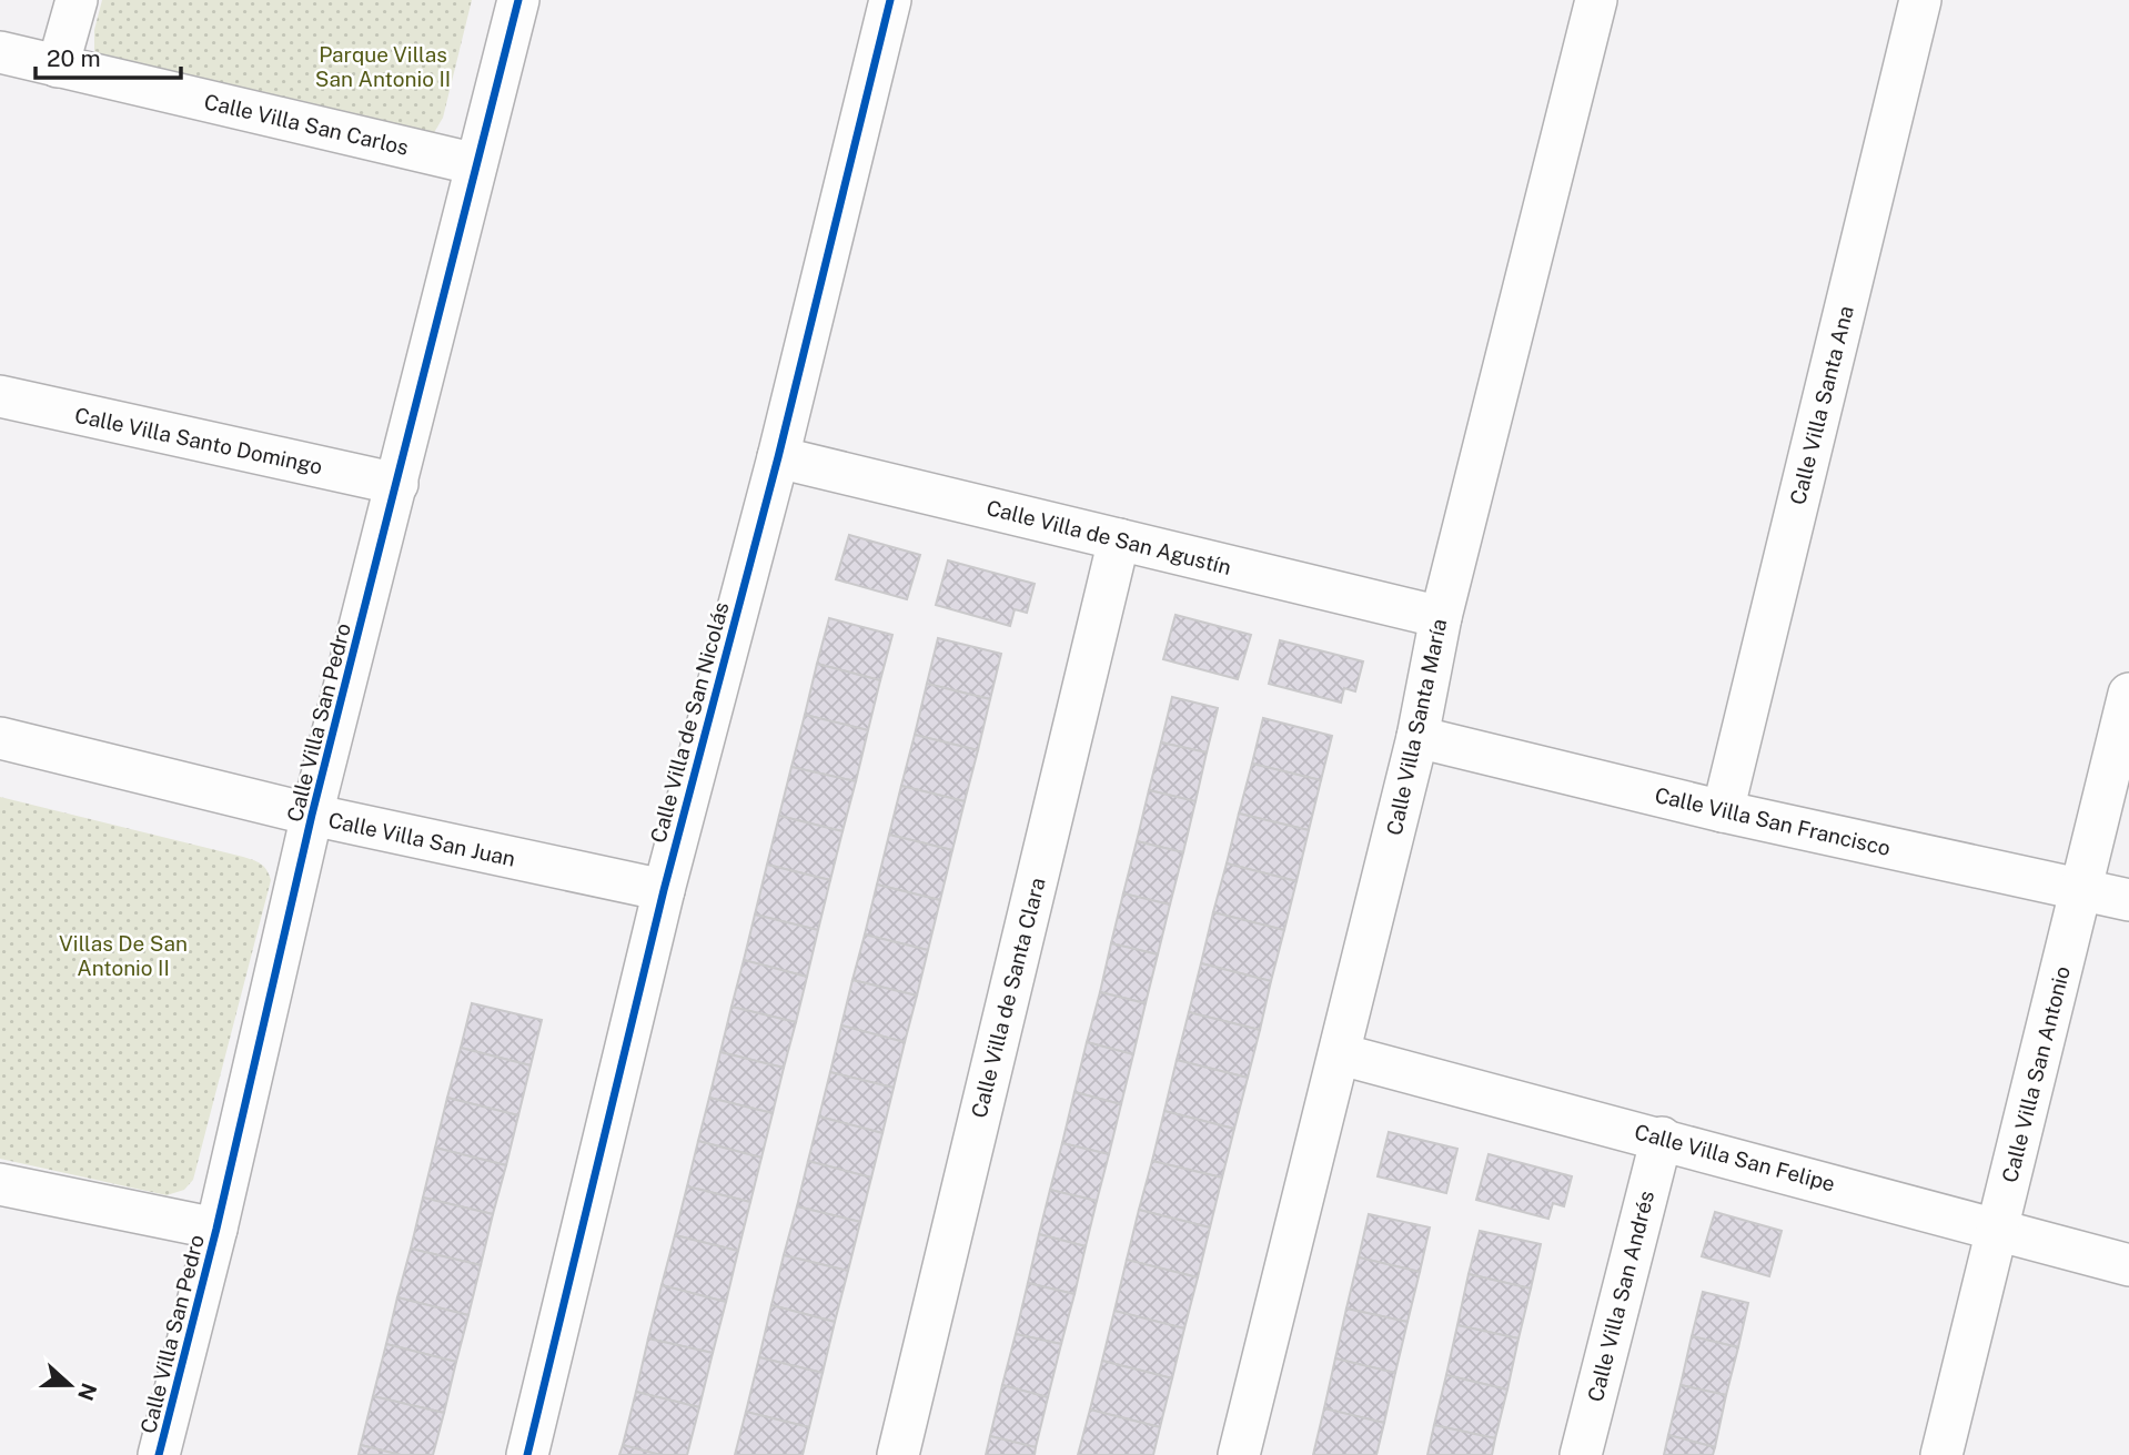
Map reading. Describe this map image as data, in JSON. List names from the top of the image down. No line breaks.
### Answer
{"streets":{"street":["Calle Villa San Carlos","Calle Villa Santa Ana","Calle Villa Santo Domingo","Calle Villa de San Agustín","Calle Villa San Pedro","Calle Villa de San Nicolás","Calle Villa Santa María","Calle Villa San Francisco","Calle Villa San Juan","Calle Villa de Santa Clara","Calle Villa San Antonio","Calle Villa San Felipe","Calle Villa San Andrés"]},"crossings":[["Calle Villa San Carlos","Calle Villa San Pedro"],["Calle Villa Santa Ana","Calle Villa San Francisco"],["Calle Villa Santo Domingo","Calle Villa San Pedro"],["Calle Villa de San Agustín","Calle Villa de San Nicolás"],["Calle Villa de San Agustín","Calle Villa Santa María"],["Calle Villa de San Agustín","Calle Villa de Santa Clara"],["Calle Villa San Pedro","Calle Villa San Juan"],["Calle Villa de San Nicolás","Calle Villa San Juan"],["Calle Villa Santa María","Calle Villa San Francisco"],["Calle Villa Santa María","Calle Villa San Felipe"],["Calle Villa San Francisco","Calle Villa San Antonio"],["Calle Villa San Antonio","Calle Villa San Felipe"],["Calle Villa San Felipe","Calle Villa San Andrés"]],"parks":["Parque Villas San Antonio II","Villas De San Antonio II"],"scale_bar":"20 m","north":"right"}
